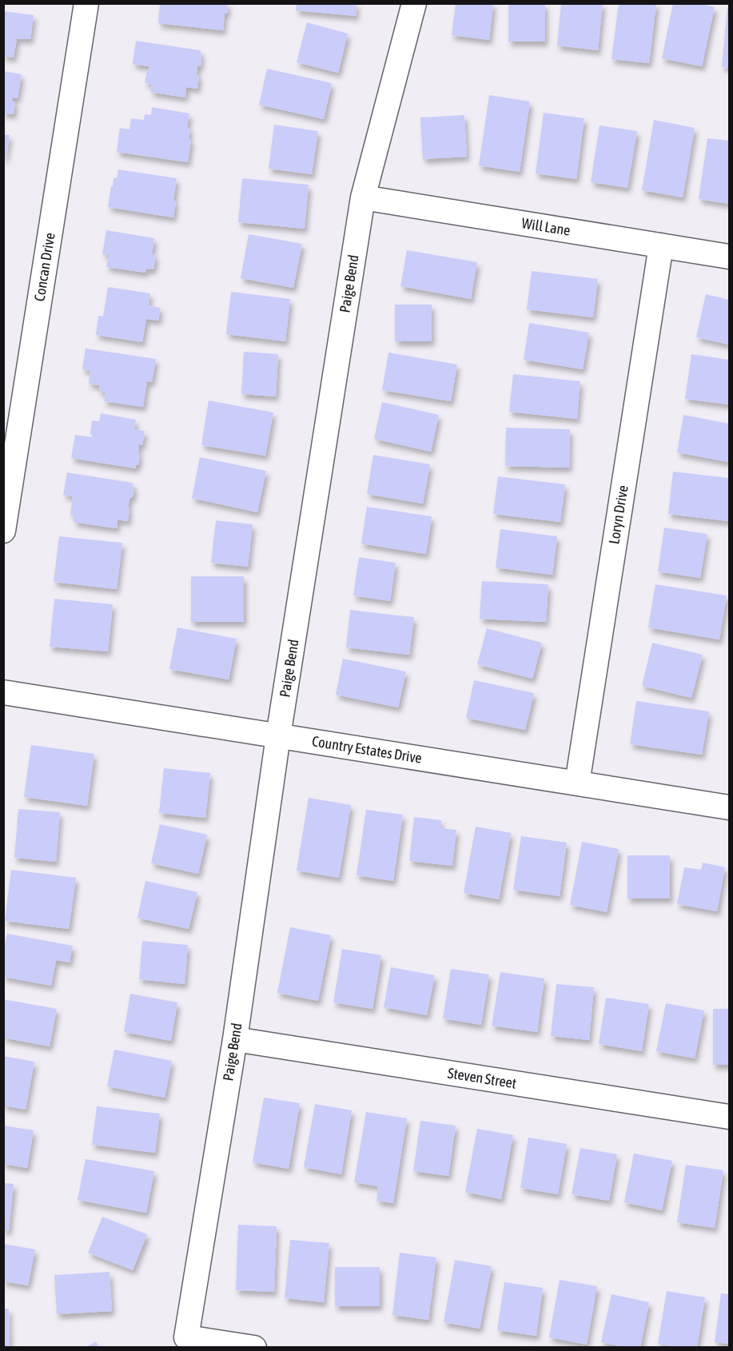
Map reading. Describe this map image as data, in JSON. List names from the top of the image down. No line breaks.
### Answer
{"streets":{"street":["Will Lane","Concan Drive","Paige Bend","Loryn Drive","Country Estates Drive","Steven Street"]},"crossings":[["Will Lane","Paige Bend"],["Will Lane","Loryn Drive"],["Paige Bend","Country Estates Drive"],["Paige Bend","Steven Street"],["Loryn Drive","Country Estates Drive"]]}
